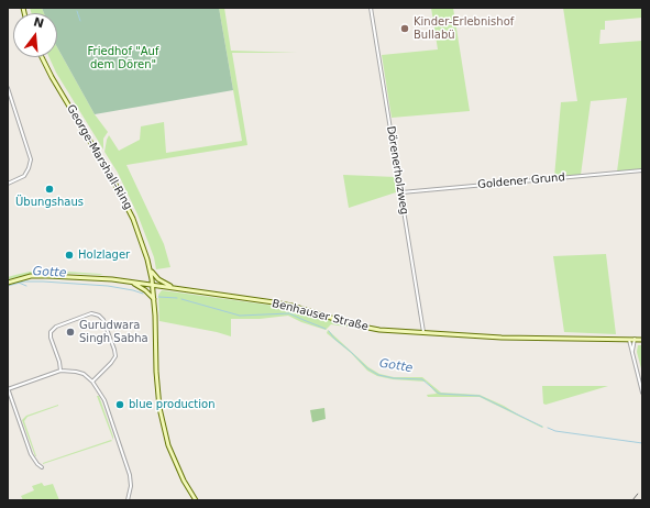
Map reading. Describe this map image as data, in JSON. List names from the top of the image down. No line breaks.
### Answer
{"streets":{"main road":["George-Marshall-Ring","Benhauser Straße"],"street":["Dörenerholzweg","Goldener Grund"]},"crossings":[["George-Marshall-Ring","Benhauser Straße"],["Dörenerholzweg","Goldener Grund"],["Dörenerholzweg","Benhauser Straße"]],"water":["Gotte"],"parks":["Friedhof \"Auf dem Dören\""],"places":["Kinder-Erlebnishof Bullabü","Übungshaus","Holzlager","Gurudwara Singh Sabha","blue production"],"north":"top"}
